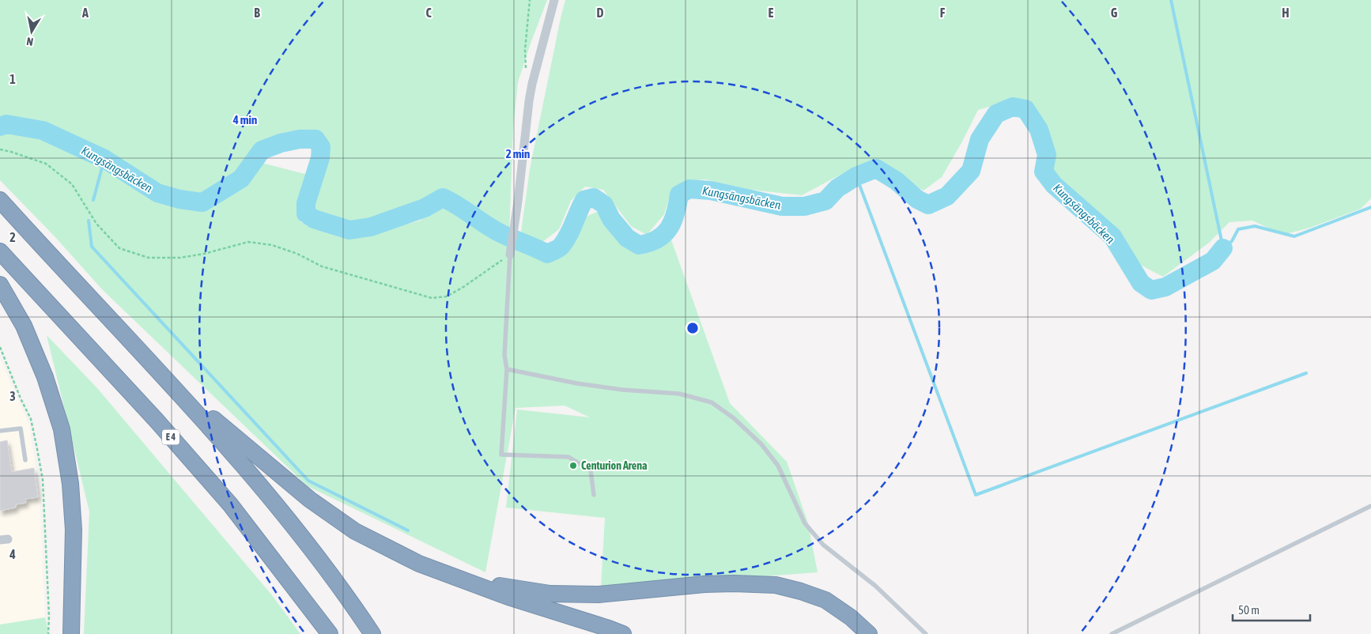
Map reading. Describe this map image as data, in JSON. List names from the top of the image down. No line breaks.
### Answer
{"streets":{"highway":["E 4"]},"water":["Kungsängsbäcken"],"places":["Centurion Arena"],"scale_bar":"50 m","north":"bottom","grid":{"columns":["A","B","C","D","E","F","G","H"],"rows":["1","2","3","4"]},"rings":["4 min","2 min"]}
